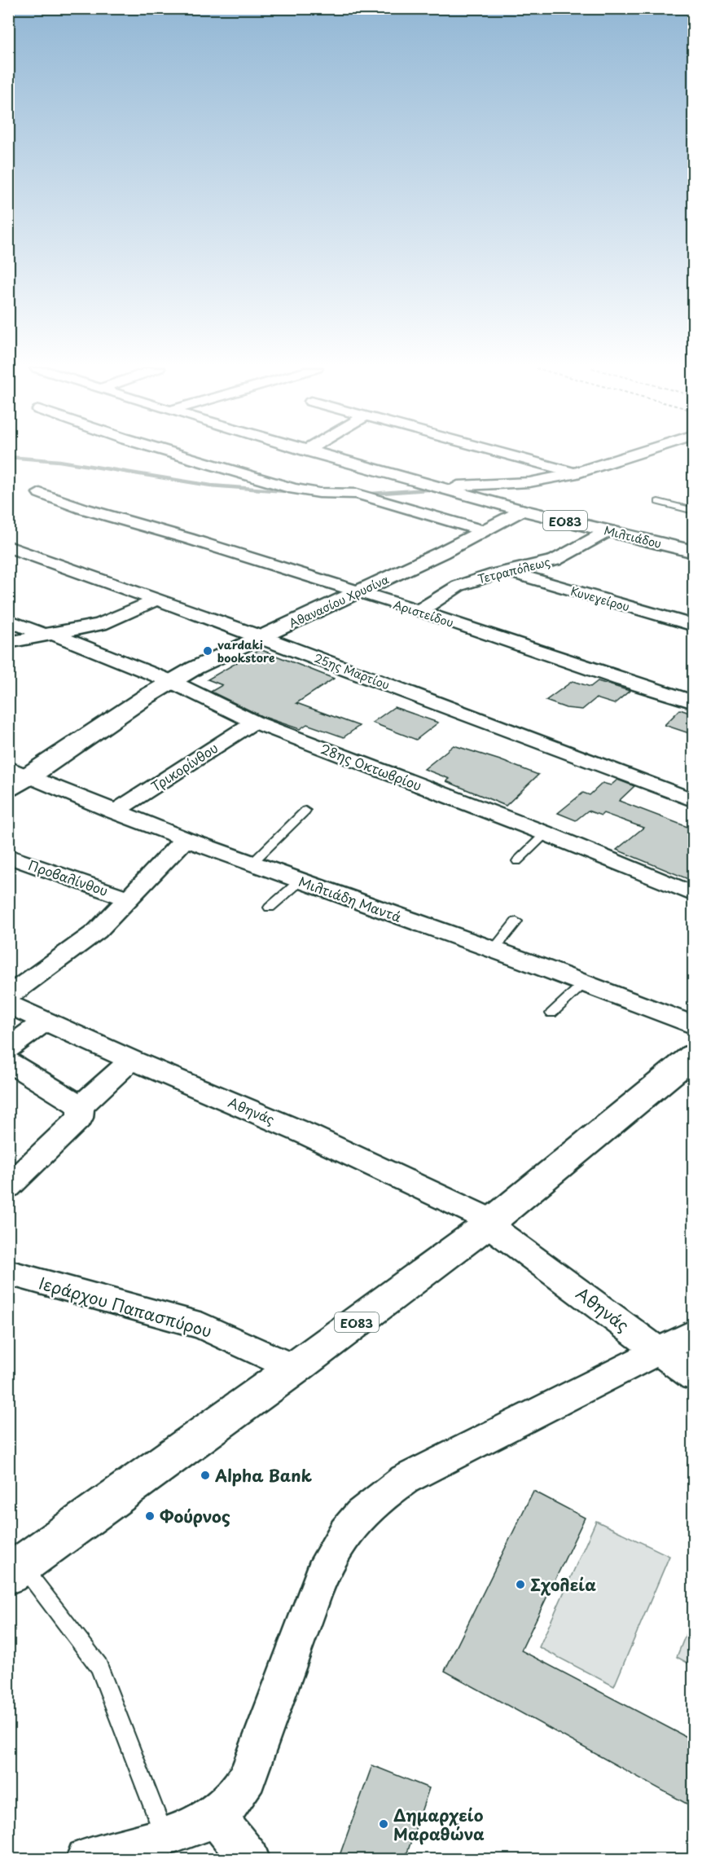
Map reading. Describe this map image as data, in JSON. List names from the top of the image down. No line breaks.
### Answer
{"streets":{"main road":["ΕΟ83","Μιλτιάδου","Αθανασίου Χρυσίνα"],"street":["Τετραπόλεως","Κυνεγείρου","Αριστείδου","25ης Μαρτίου","Τρικορίνθου","28ης Οκτωβρίου","Προβαλίνθου","Μιλτιάδη Μαντά","Αθηνάς","Ιεράρχου Παπασπύρου"]},"crossings":[["ΕΟ83","Αθηνάς"],["ΕΟ83","Ιεράρχου Παπασπύρου"],["Μιλτιάδου","Τετραπόλεως"],["Μιλτιάδου","Αθανασίου Χρυσίνα"],["Τετραπόλεως","Κυνεγείρου"],["Τετραπόλεως","Αριστείδου"],["Αθανασίου Χρυσίνα","Αριστείδου"],["Αθανασίου Χρυσίνα","25ης Μαρτίου"],["Αθανασίου Χρυσίνα","28ης Οκτωβρίου"],["Αθανασίου Χρυσίνα","Μιλτιάδη Μαντά"],["Τρικορίνθου","28ης Οκτωβρίου"],["Τρικορίνθου","Μιλτιάδη Μαντά"]],"places":["vardaki bookstore","Alpha Bank","Φούρνος","Σχολεία","Δημαρχείο Μαραθώνα"]}
